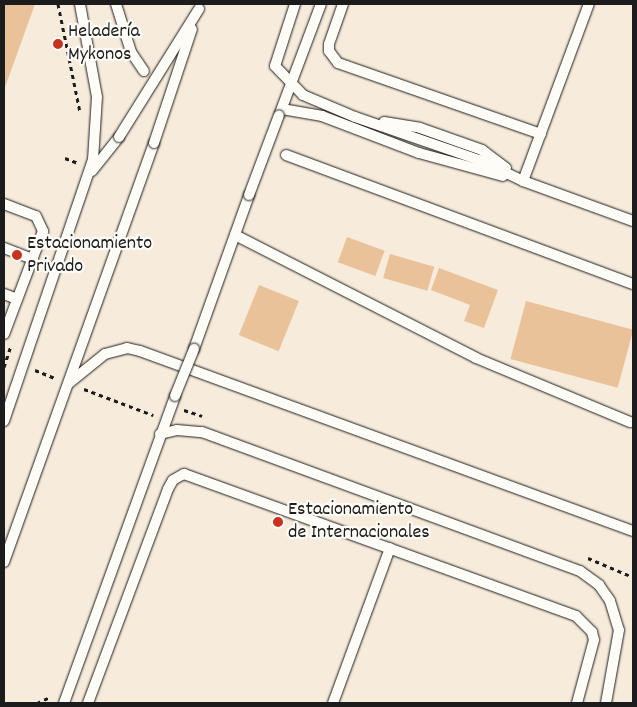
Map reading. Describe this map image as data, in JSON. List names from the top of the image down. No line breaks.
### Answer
{"places":["Heladería Mykonos","Estacionamiento Privado","Estacionamiento de Internacionales"]}
